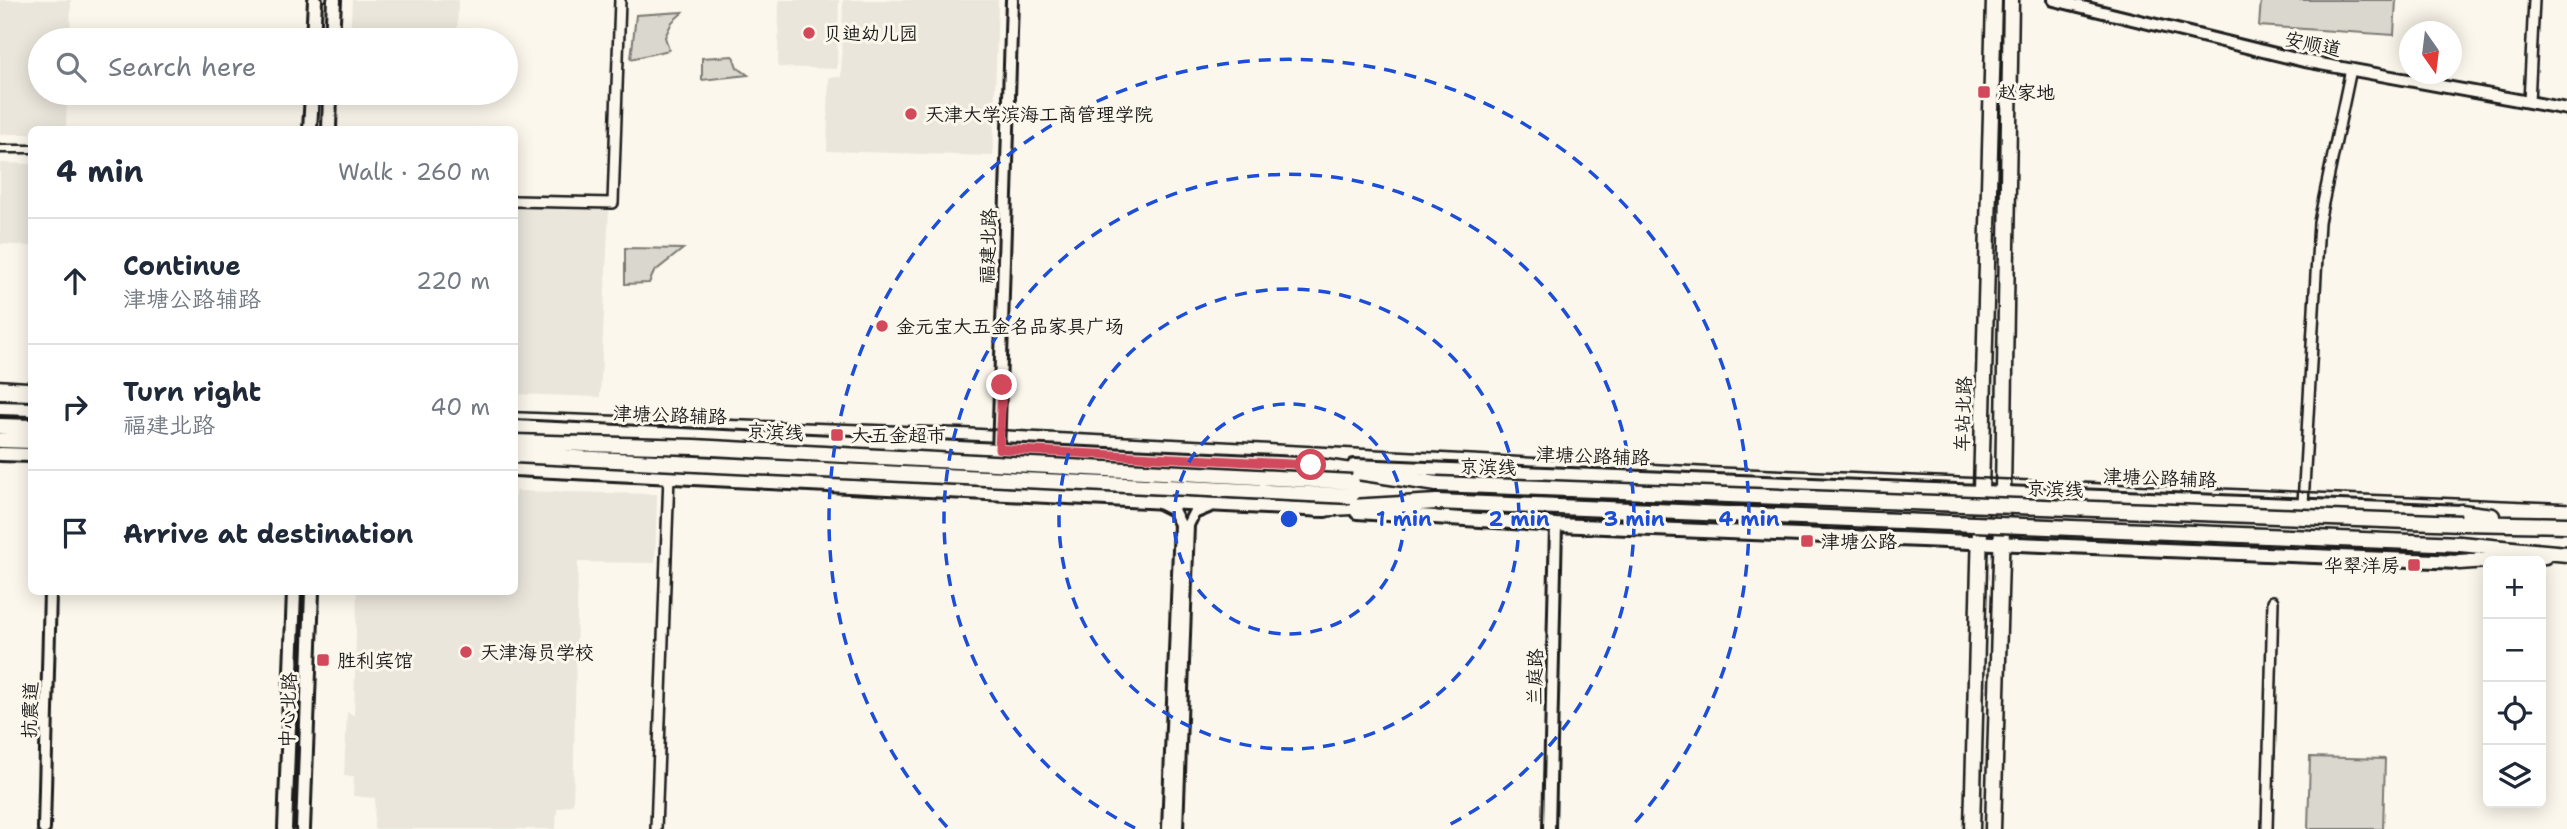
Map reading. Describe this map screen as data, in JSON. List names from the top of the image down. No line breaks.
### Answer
{"streets":{"main road":["车站北路","津塘公路辅路","京滨线","中心北路"],"street":["安顺道","福建北路","兰庭路","抗震道"]},"crossings":[["福建北路","津塘公路辅路"],["车站北路","津塘公路辅路"],["津塘公路辅路","京滨线"]],"places":{"other":["贝迪幼儿园","天津大学滨海工商管理学院","金元宝大五金名品家具广场","天津海员学校"],"transit":["赵家地","大五金超市","津塘公路","华翠洋房","胜利宾馆"]},"north":"bottom","page":{"search":"Search here","heading":["4 min","Walk · 260 m"],"list":[["Continue","津塘公路辅路","220 m"],["Turn right","福建北路","40 m"],"Arrive at destination"],"map_buttons":["+","−"]},"rings":["1 min","2 min","3 min","4 min"]}
